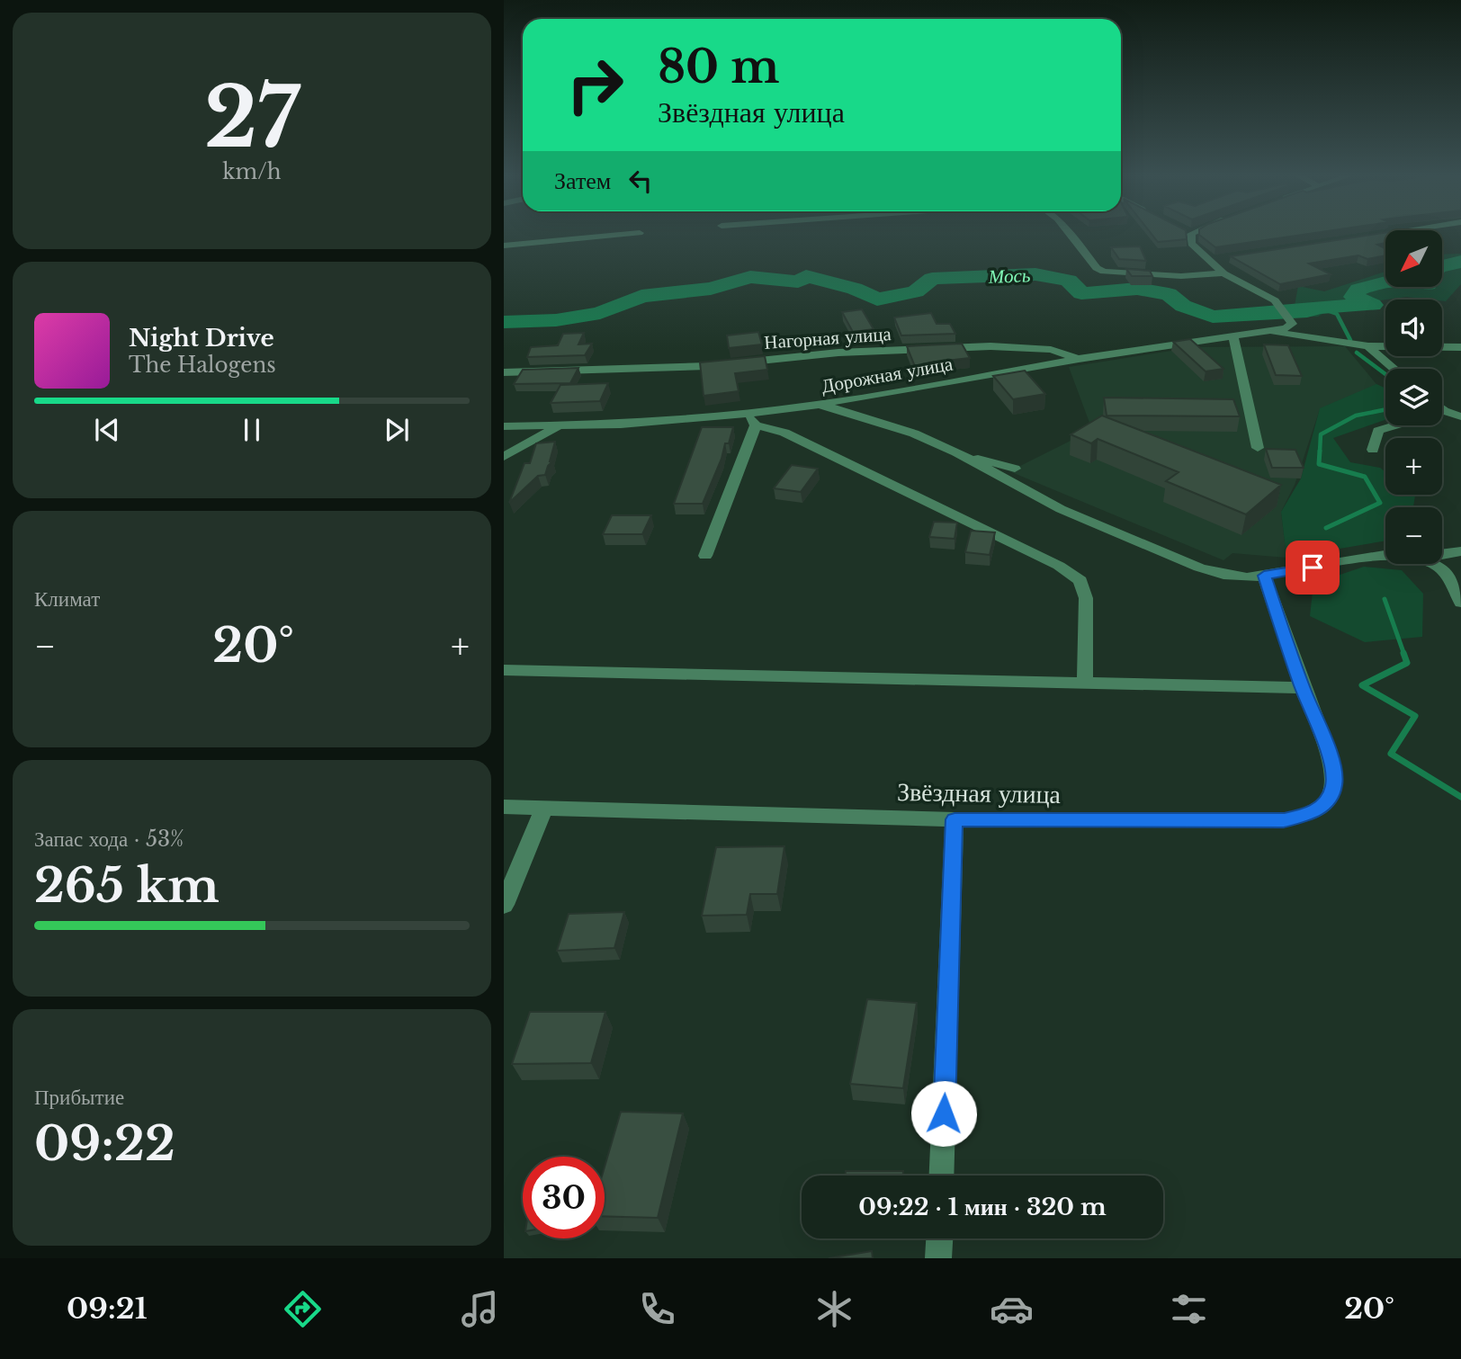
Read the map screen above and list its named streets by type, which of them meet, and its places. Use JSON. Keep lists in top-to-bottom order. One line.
{"streets":{"street":["Нагорная улица","Дорожная улица","Звёздная улица"]},"crossings":[["Нагорная улица","Дорожная улица"]],"water":["Мось"],"north":"bottom left","page":{"tile":[["27","km/h"],"Климат",["Запас хода · 53%","265 km"],["Прибытие","09:22"]],"turn":["80 m","Звёздная улица"],"then":"Затем","map_buttons":["+","−"],"song":["Night Drive","The Halogens"],"heat":["−","20°","+"],"limit":"30","trip":"09:22 · 1 мин · 320 m","tabs":["09:21","20°"]}}
